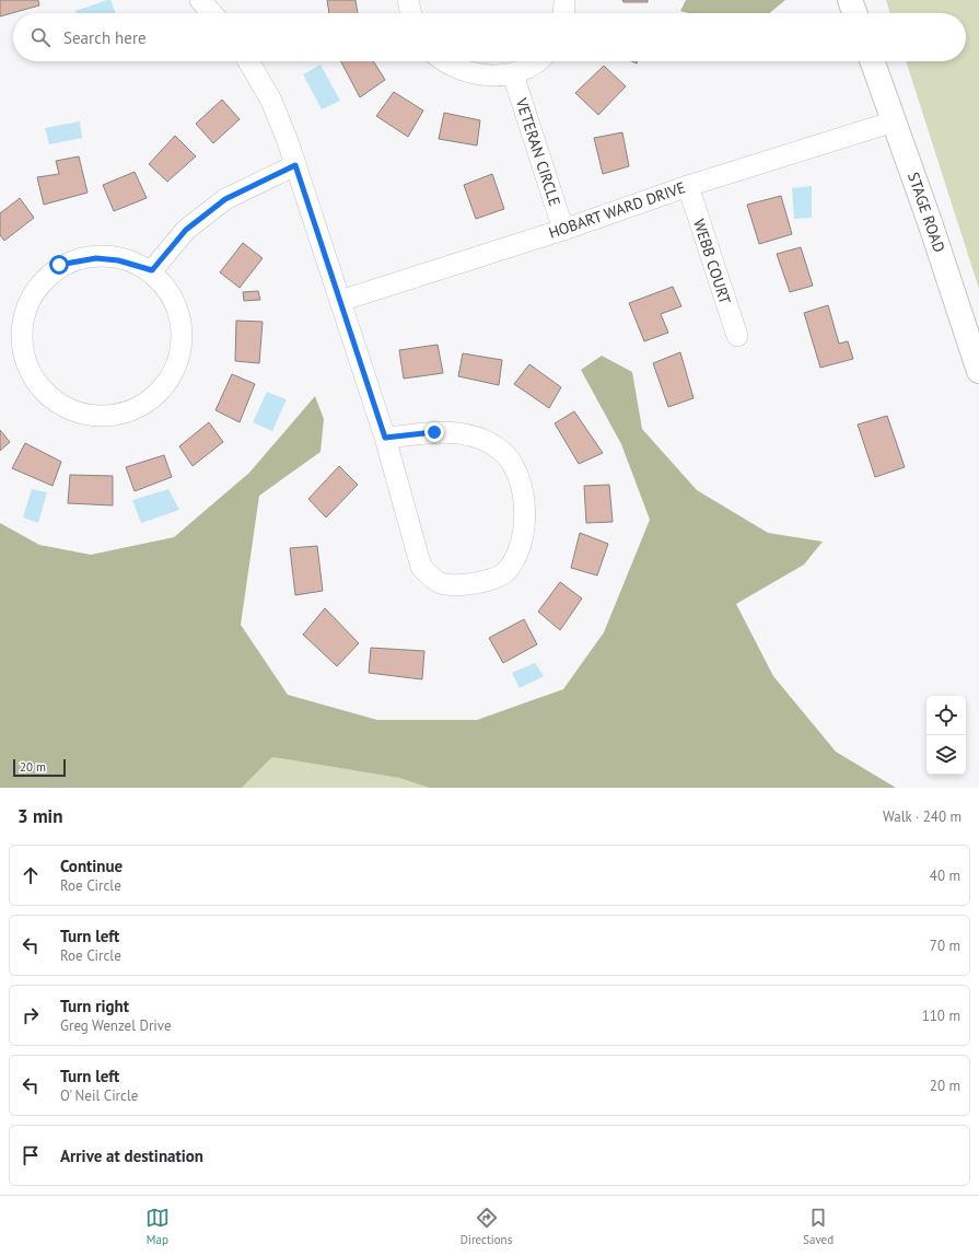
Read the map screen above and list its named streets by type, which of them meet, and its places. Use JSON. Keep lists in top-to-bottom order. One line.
{"streets":{"street":["VETERAN CIRCLE","HOBART WARD DRIVE","STAGE ROAD","WEBB COURT"]},"crossings":[["VETERAN CIRCLE","HOBART WARD DRIVE"],["HOBART WARD DRIVE","STAGE ROAD"],["HOBART WARD DRIVE","WEBB COURT"]],"scale_bar":"20 m","page":{"search":"Search here","scale":"20 m","heading":["3 min","Walk · 240 m"],"list":[["Continue","Roe Circle","40 m"],["Turn left","Roe Circle","70 m"],["Turn right","Greg Wenzel Drive","110 m"],["Turn left","O' Neil Circle","20 m"],"Arrive at destination"],"nav":["Map","Directions","Saved"]}}
